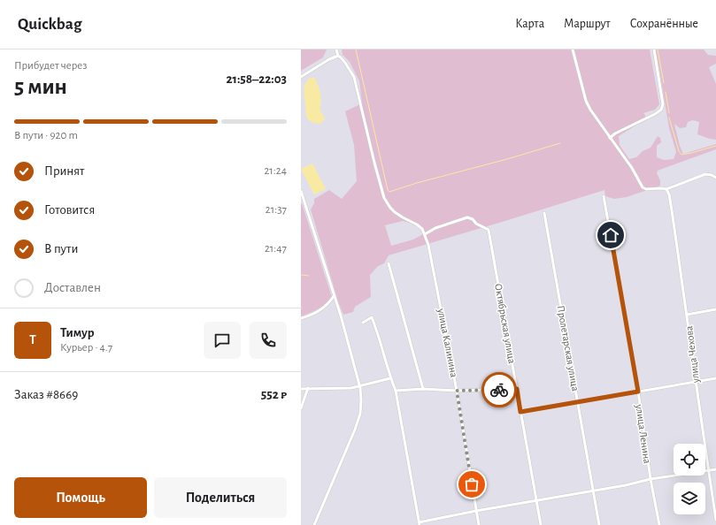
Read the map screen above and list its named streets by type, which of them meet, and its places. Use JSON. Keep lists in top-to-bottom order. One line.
{"streets":{"street":["Октябрьская улица","улица Калинина","Пролетарская улица","улица Чехова","улица Ленина"]},"crossings":[["Октябрьская улица","улица Калинина"]],"page":{"header":"Quickbag","nav":["Карта","Маршрут","Сохранённые"],"heading":["5 мин","Прибудет через","21:58–22:03"],"panel":["Тимур","Курьер · 4.7","Заказ #8669","552 ₽"],"bar":"В пути · 920 m","list":[["Принят","21:24"],["Готовится","21:37"],["В пути","21:47"],"Доставлен"],"round":"Т","buttons":["Помощь","Поделиться"]}}
